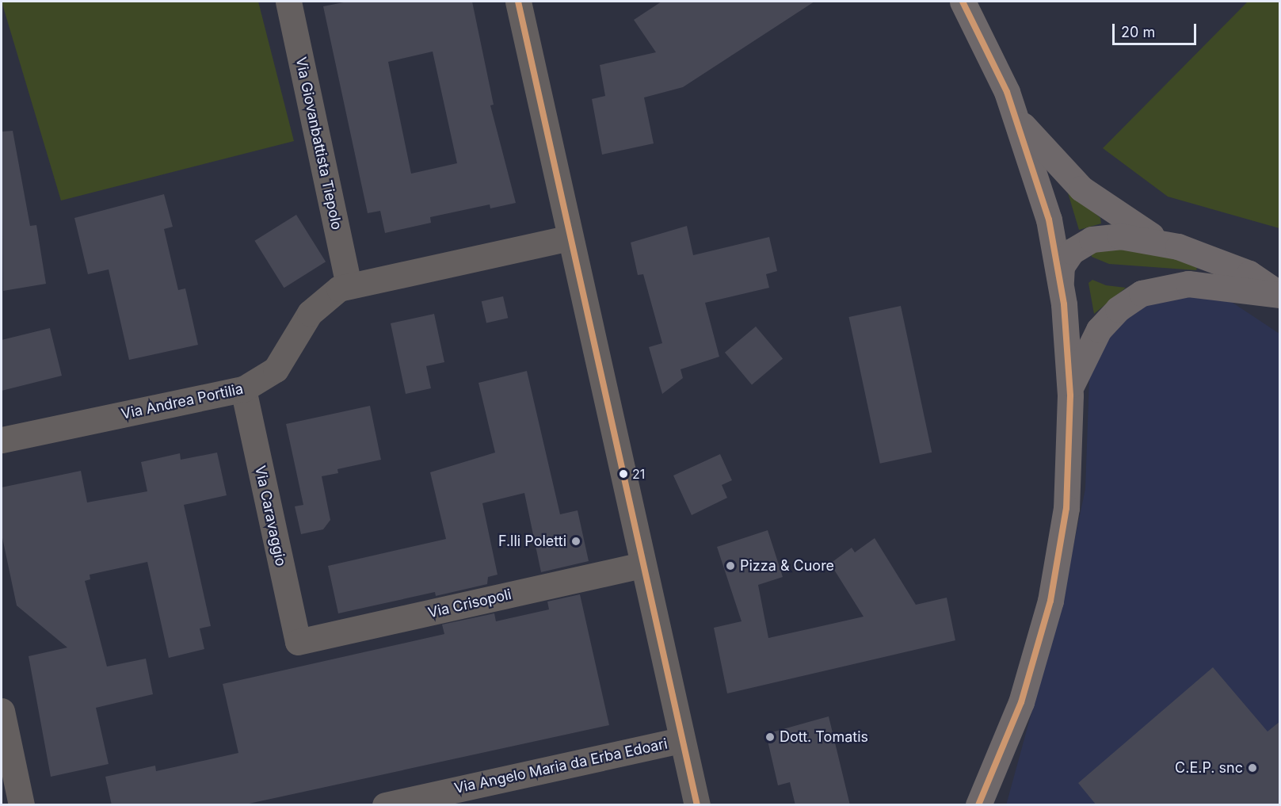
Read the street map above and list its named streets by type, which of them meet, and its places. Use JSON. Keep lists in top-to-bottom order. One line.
{"streets":{"street":["Via Giovanbattista Tiepolo","Via Andrea Portilia","Via Caravaggio","Via Crisopoli","Via Angelo Maria da Erba Edoari"]},"crossings":[["Via Giovanbattista Tiepolo","Via Andrea Portilia"],["Via Andrea Portilia","Via Caravaggio"],["Via Caravaggio","Via Crisopoli"]],"places":["21","F.lli Poletti","Pizza & Cuore","Dott. Tomatis","C.E.P. snc"],"lines":["transit line 21"],"scale_bar":"20 m"}
